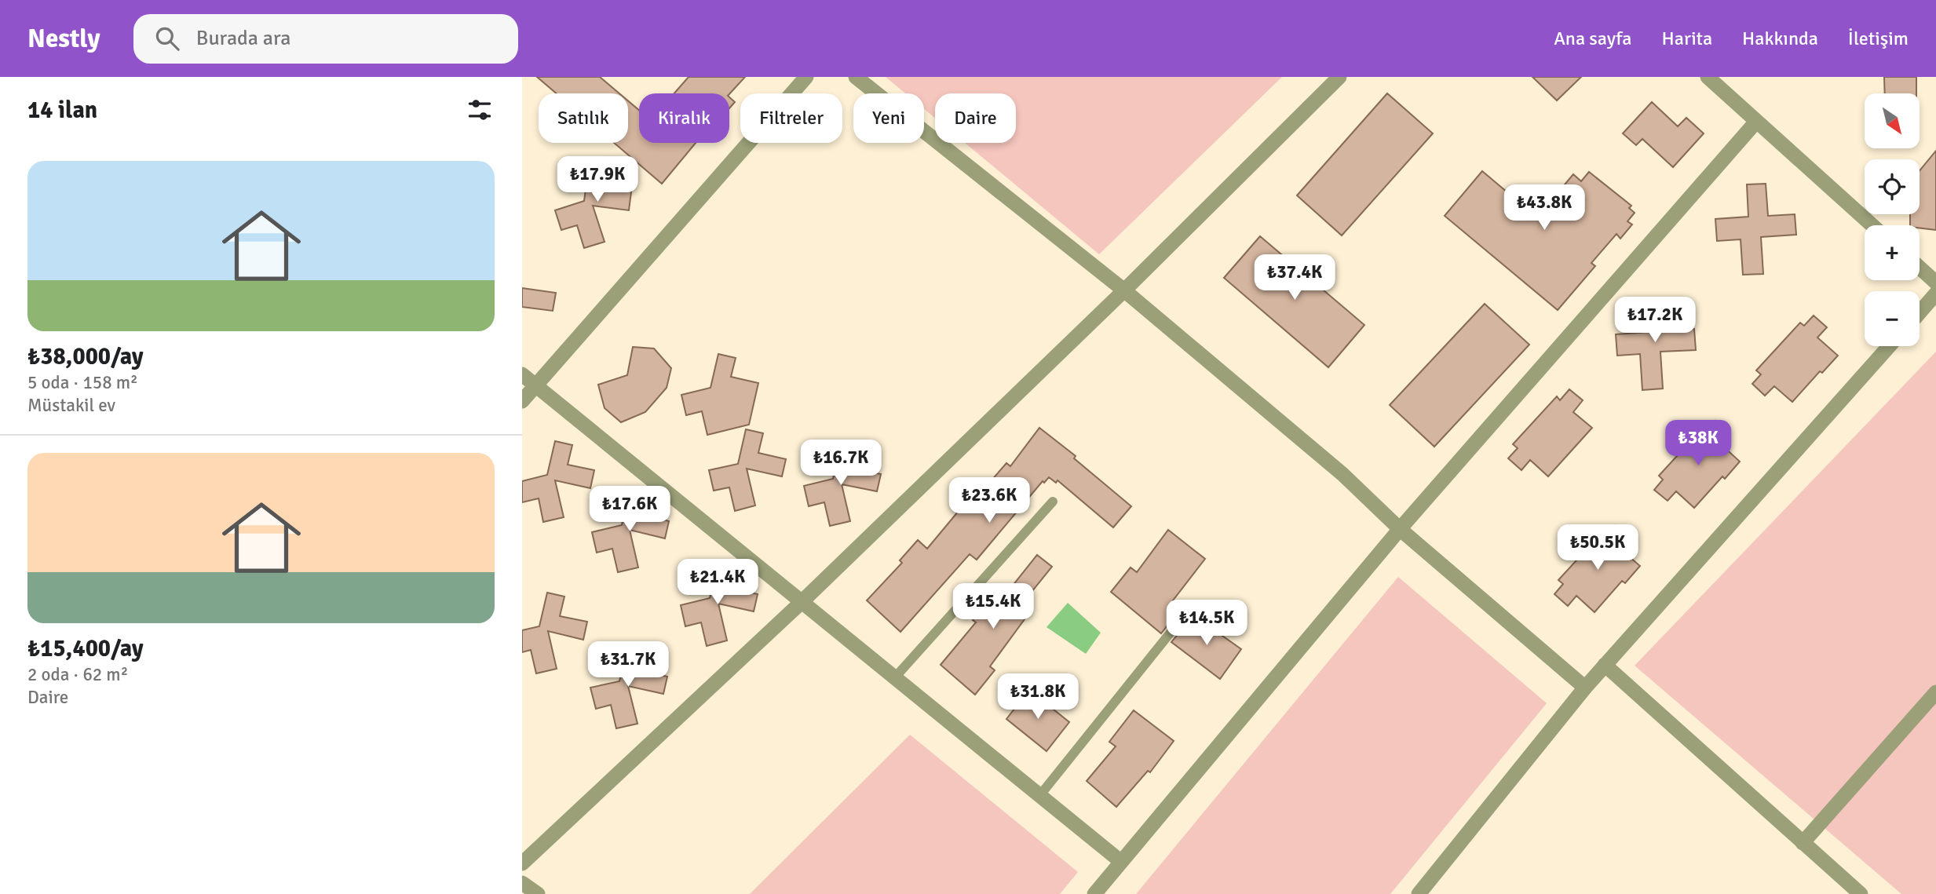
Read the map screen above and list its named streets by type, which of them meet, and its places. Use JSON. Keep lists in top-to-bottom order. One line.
{"north":"bottom right","page":{"header":"Nestly","search":"Burada ara","nav":["Ana sayfa","Harita","Hakkında","İletişim"],"heading":"14 ilan","map_buttons":["+","−"],"chip":["Satılık","Kiralık","Filtreler","Yeni","Daire"],"list":[{"name":"₺38,000/ay","note":"5 oda · 158 m² · Müstakil ev"},{"name":"₺15,400/ay","note":"2 oda · 62 m² · Daire"}],"price":["₺17.9K","₺43.8K","₺37.4K","₺17.2K","₺38K","₺16.7K","₺23.6K","₺17.6K","₺50.5K","₺21.4K","₺15.4K","₺14.5K","₺31.7K","₺31.8K"]}}
